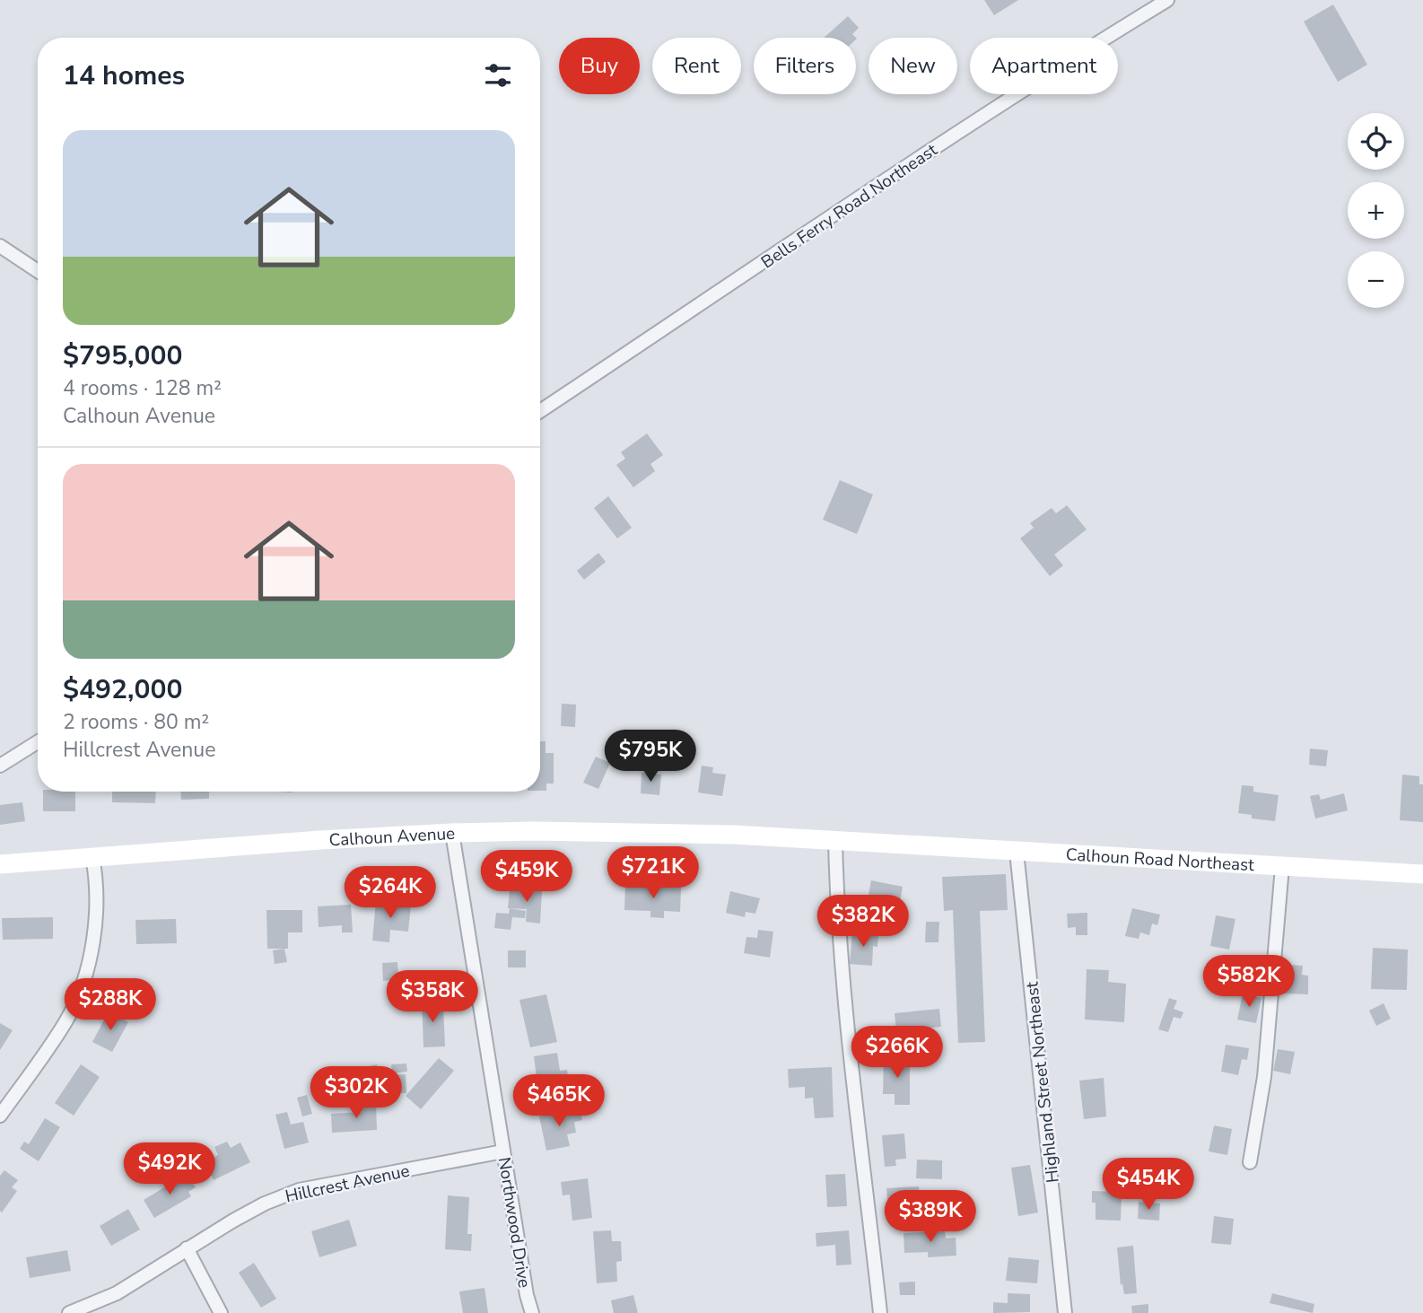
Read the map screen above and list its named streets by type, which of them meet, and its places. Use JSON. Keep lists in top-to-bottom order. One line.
{"streets":{"street":["Bells Ferry Road Northeast","Calhoun Avenue","Calhoun Road Northeast","Highland Street Northeast","Hillcrest Avenue","Northwood Drive"]},"crossings":[["Calhoun Avenue","Calhoun Road Northeast"],["Calhoun Avenue","Northwood Drive"],["Calhoun Road Northeast","Highland Street Northeast"],["Hillcrest Avenue","Northwood Drive"]],"page":{"chip":["Buy","Rent","Filters","New","Apartment"],"heading":"14 homes","map_buttons":["+","−"],"list":[{"name":"$795,000","note":"4 rooms · 128 m² · Calhoun Avenue"},{"name":"$492,000","note":"2 rooms · 80 m² · Hillcrest Avenue"}],"price":["$795K","$721K","$459K","$264K","$382K","$582K","$358K","$288K","$266K","$302K","$465K","$492K","$454K","$389K"]}}
